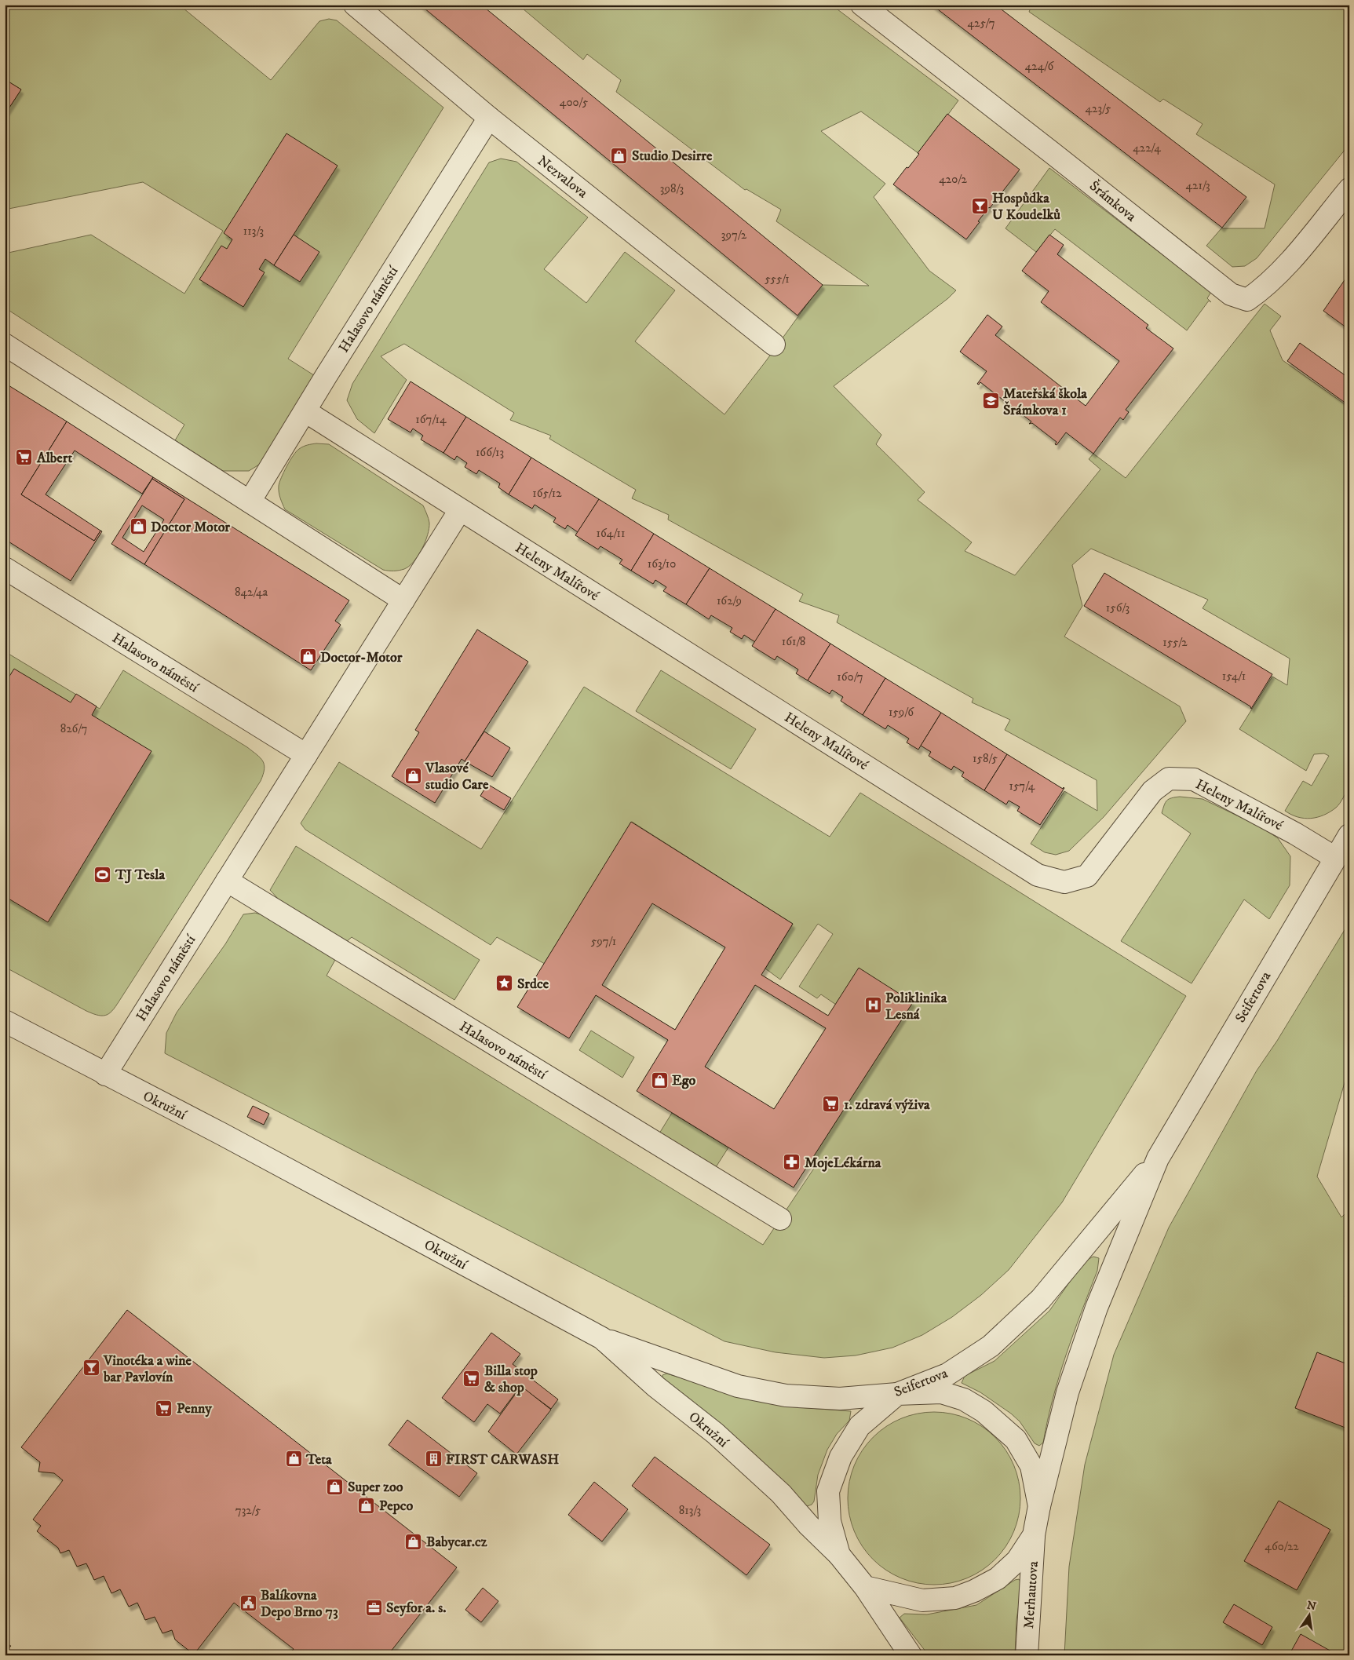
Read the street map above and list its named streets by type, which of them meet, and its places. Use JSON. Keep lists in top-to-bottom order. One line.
{"streets":{"street":["Nezvalova","Šrámkova","Halasovo náměstí","Heleny Malířové","Seifertova","Okružní","Merhautova"]},"crossings":[["Nezvalova","Halasovo náměstí"],["Halasovo náměstí","Heleny Malířové"],["Halasovo náměstí","Okružní"],["Heleny Malířové","Seifertova"],["Seifertova","Okružní"],["Seifertova","Merhautova"]],"places":{"shop":["Studio Desirre","Doctor Motor","Doctor-Motor","Vlasové studio Care","Ego","Teta","Super zoo","Pepco","Babycar.cz"],"bar":["Hospůdka U Koudelků","Vinotéka a wine bar Pavlovín"],"school or university":["Mateřská škola Šrámkova 1"],"supermarket":["Albert","1. zdravá výživa","Billa stop & shop","Penny"],"sports":["TJ Tesla"],"place":["Srdce"],"hospital":["Poliklinika Lesná"],"pharmacy":["MojeLékárna"],"building":["FIRST CARWASH"],"public building":["Balíkovna Depo Brno 73"],"office":["Seyfor a. s."]},"house_numbers":["425/7","424/6","400/5","423/5","422/4","420/2","421/3","398/3","113/3","397/2","555/1","167/14","166/13","165/12","164/11","163/10","842/4a","162/9","156/3","161/8","155/2","154/1","160/7","159/6","826/7","158/5","157/4","597/1","732/5","813/3","460/22"],"north":"top"}
